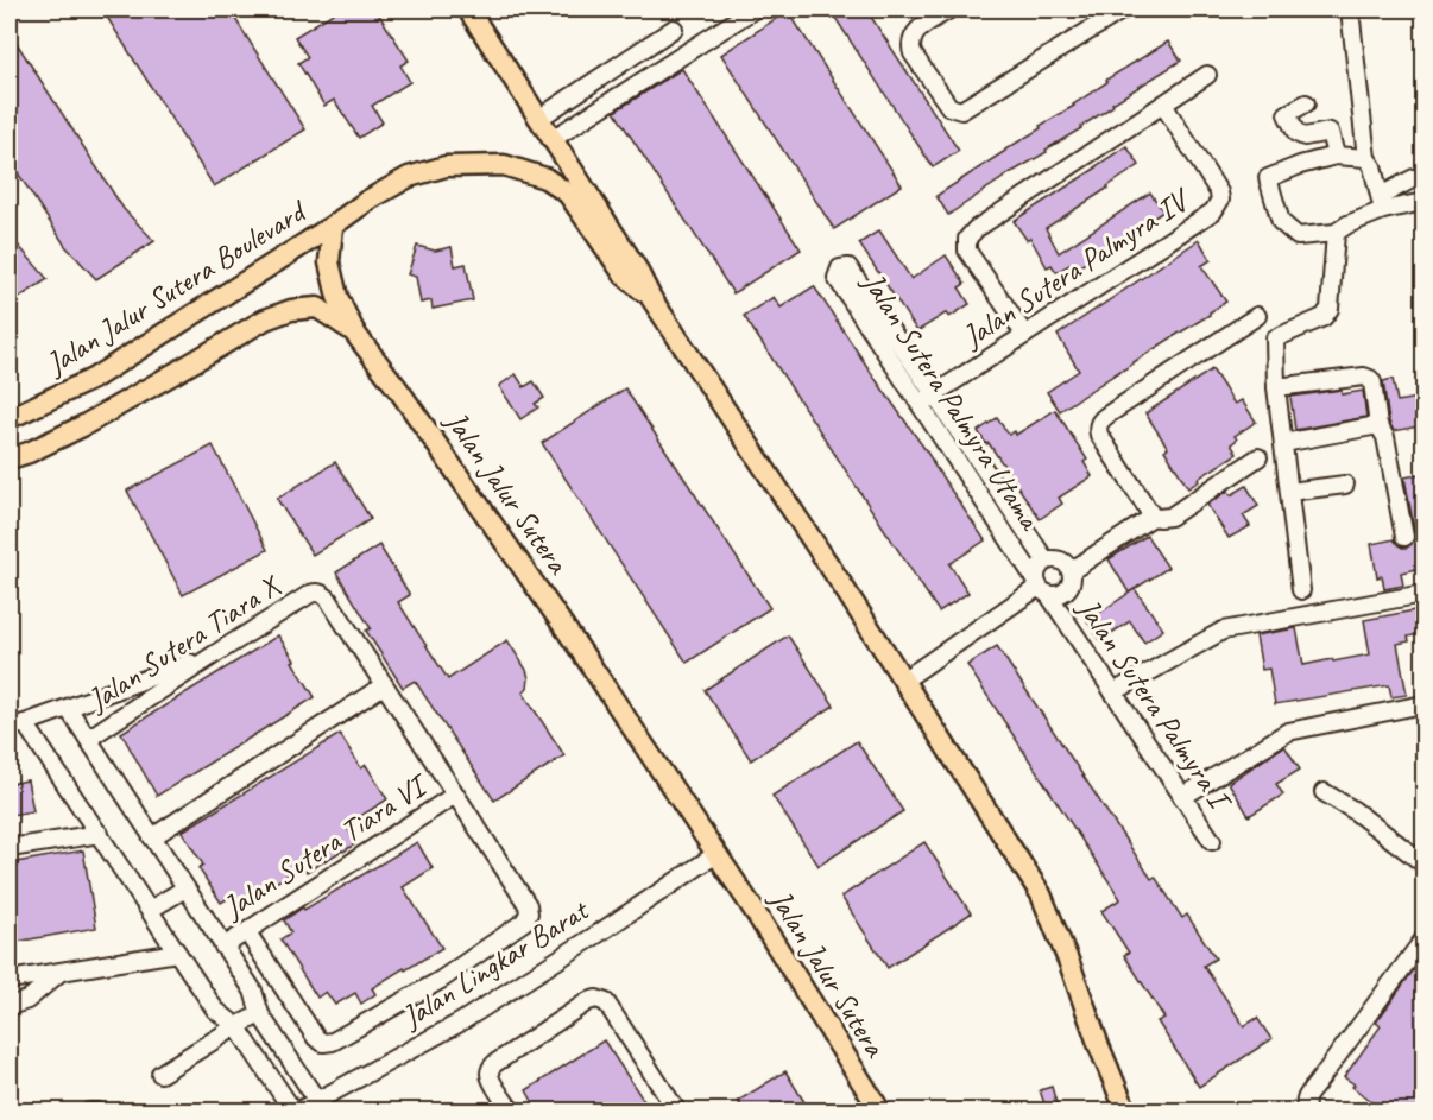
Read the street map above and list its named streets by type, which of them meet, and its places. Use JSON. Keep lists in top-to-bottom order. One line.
{"streets":{"main road":["Jalan Jalur Sutera Boulevard","Jalan Jalur Sutera"],"street":["Jalan Sutera Palmyra IV","Jalan Sutera Palmyra Utama","Jalan Sutera Tiara X","Jalan Sutera Palmyra I","Jalan Sutera Tiara VI","Jalan Lingkar Barat"]},"crossings":[["Jalan Sutera Palmyra IV","Jalan Sutera Palmyra Utama"],["Jalan Jalur Sutera Boulevard","Jalan Jalur Sutera"],["Jalan Sutera Palmyra Utama","Jalan Sutera Palmyra I"],["Jalan Jalur Sutera","Jalan Lingkar Barat"]]}
